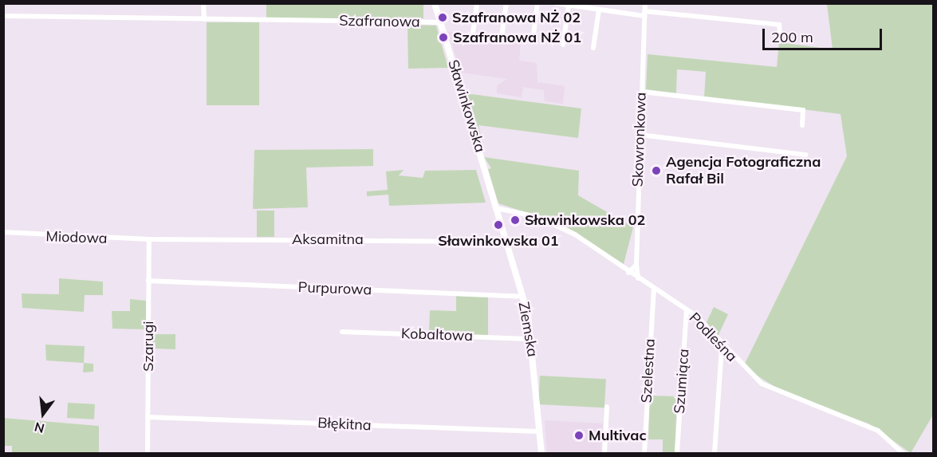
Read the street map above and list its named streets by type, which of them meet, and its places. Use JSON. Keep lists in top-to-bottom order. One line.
{"streets":{"street":["Szafranowa","Sławinkowska","Skowronkowa","Miodowa","Aksamitna","Purpurowa","Ziemska","Kobaltowa","Podleśna","Szarugi","Szelestna","Szumiąca","Błękitna"]},"crossings":[["Szafranowa","Sławinkowska"],["Sławinkowska","Ziemska"],["Sławinkowska","Podleśna"],["Skowronkowa","Podleśna"],["Miodowa","Aksamitna"],["Miodowa","Szarugi"],["Aksamitna","Ziemska"],["Aksamitna","Szarugi"],["Purpurowa","Ziemska"],["Purpurowa","Szarugi"],["Ziemska","Kobaltowa"],["Ziemska","Podleśna"],["Ziemska","Błękitna"],["Podleśna","Szelestna"],["Podleśna","Szumiąca"],["Szarugi","Błękitna"]],"places":["Szafranowa NŻ 02","Szafranowa NŻ 01","Agencja Fotograficzna Rafał Bil","Sławinkowska 02","Sławinkowska 01","Multivac"],"scale_bar":"200 m","north":"bottom"}
